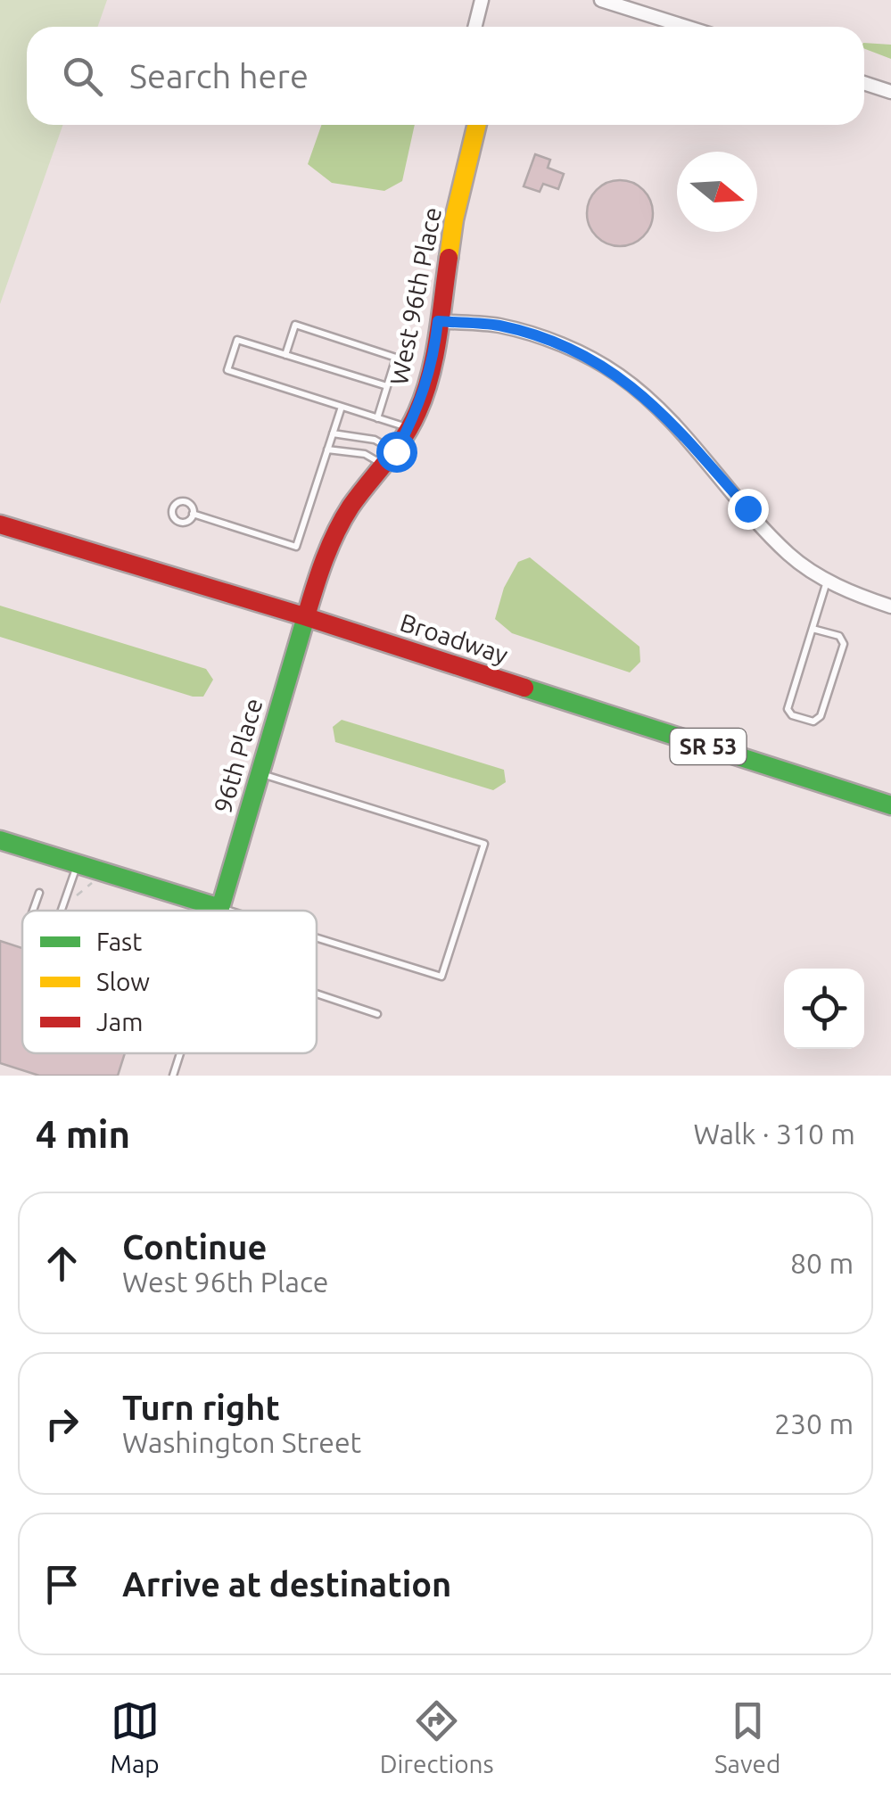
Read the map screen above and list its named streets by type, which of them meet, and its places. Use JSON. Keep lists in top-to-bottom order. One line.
{"streets":{"street":["West 96th Place","Broadway","SR 53","96th Place"]},"crossings":[["West 96th Place","Broadway"],["West 96th Place","96th Place"],["Broadway","96th Place"]],"legend":["Fast","Slow","Jam"],"north":"right","page":{"search":"Search here","heading":["4 min","Walk · 310 m"],"list":[["Continue","West 96th Place","80 m"],["Turn right","Washington Street","230 m"],"Arrive at destination"],"nav":["Map","Directions","Saved"]}}
